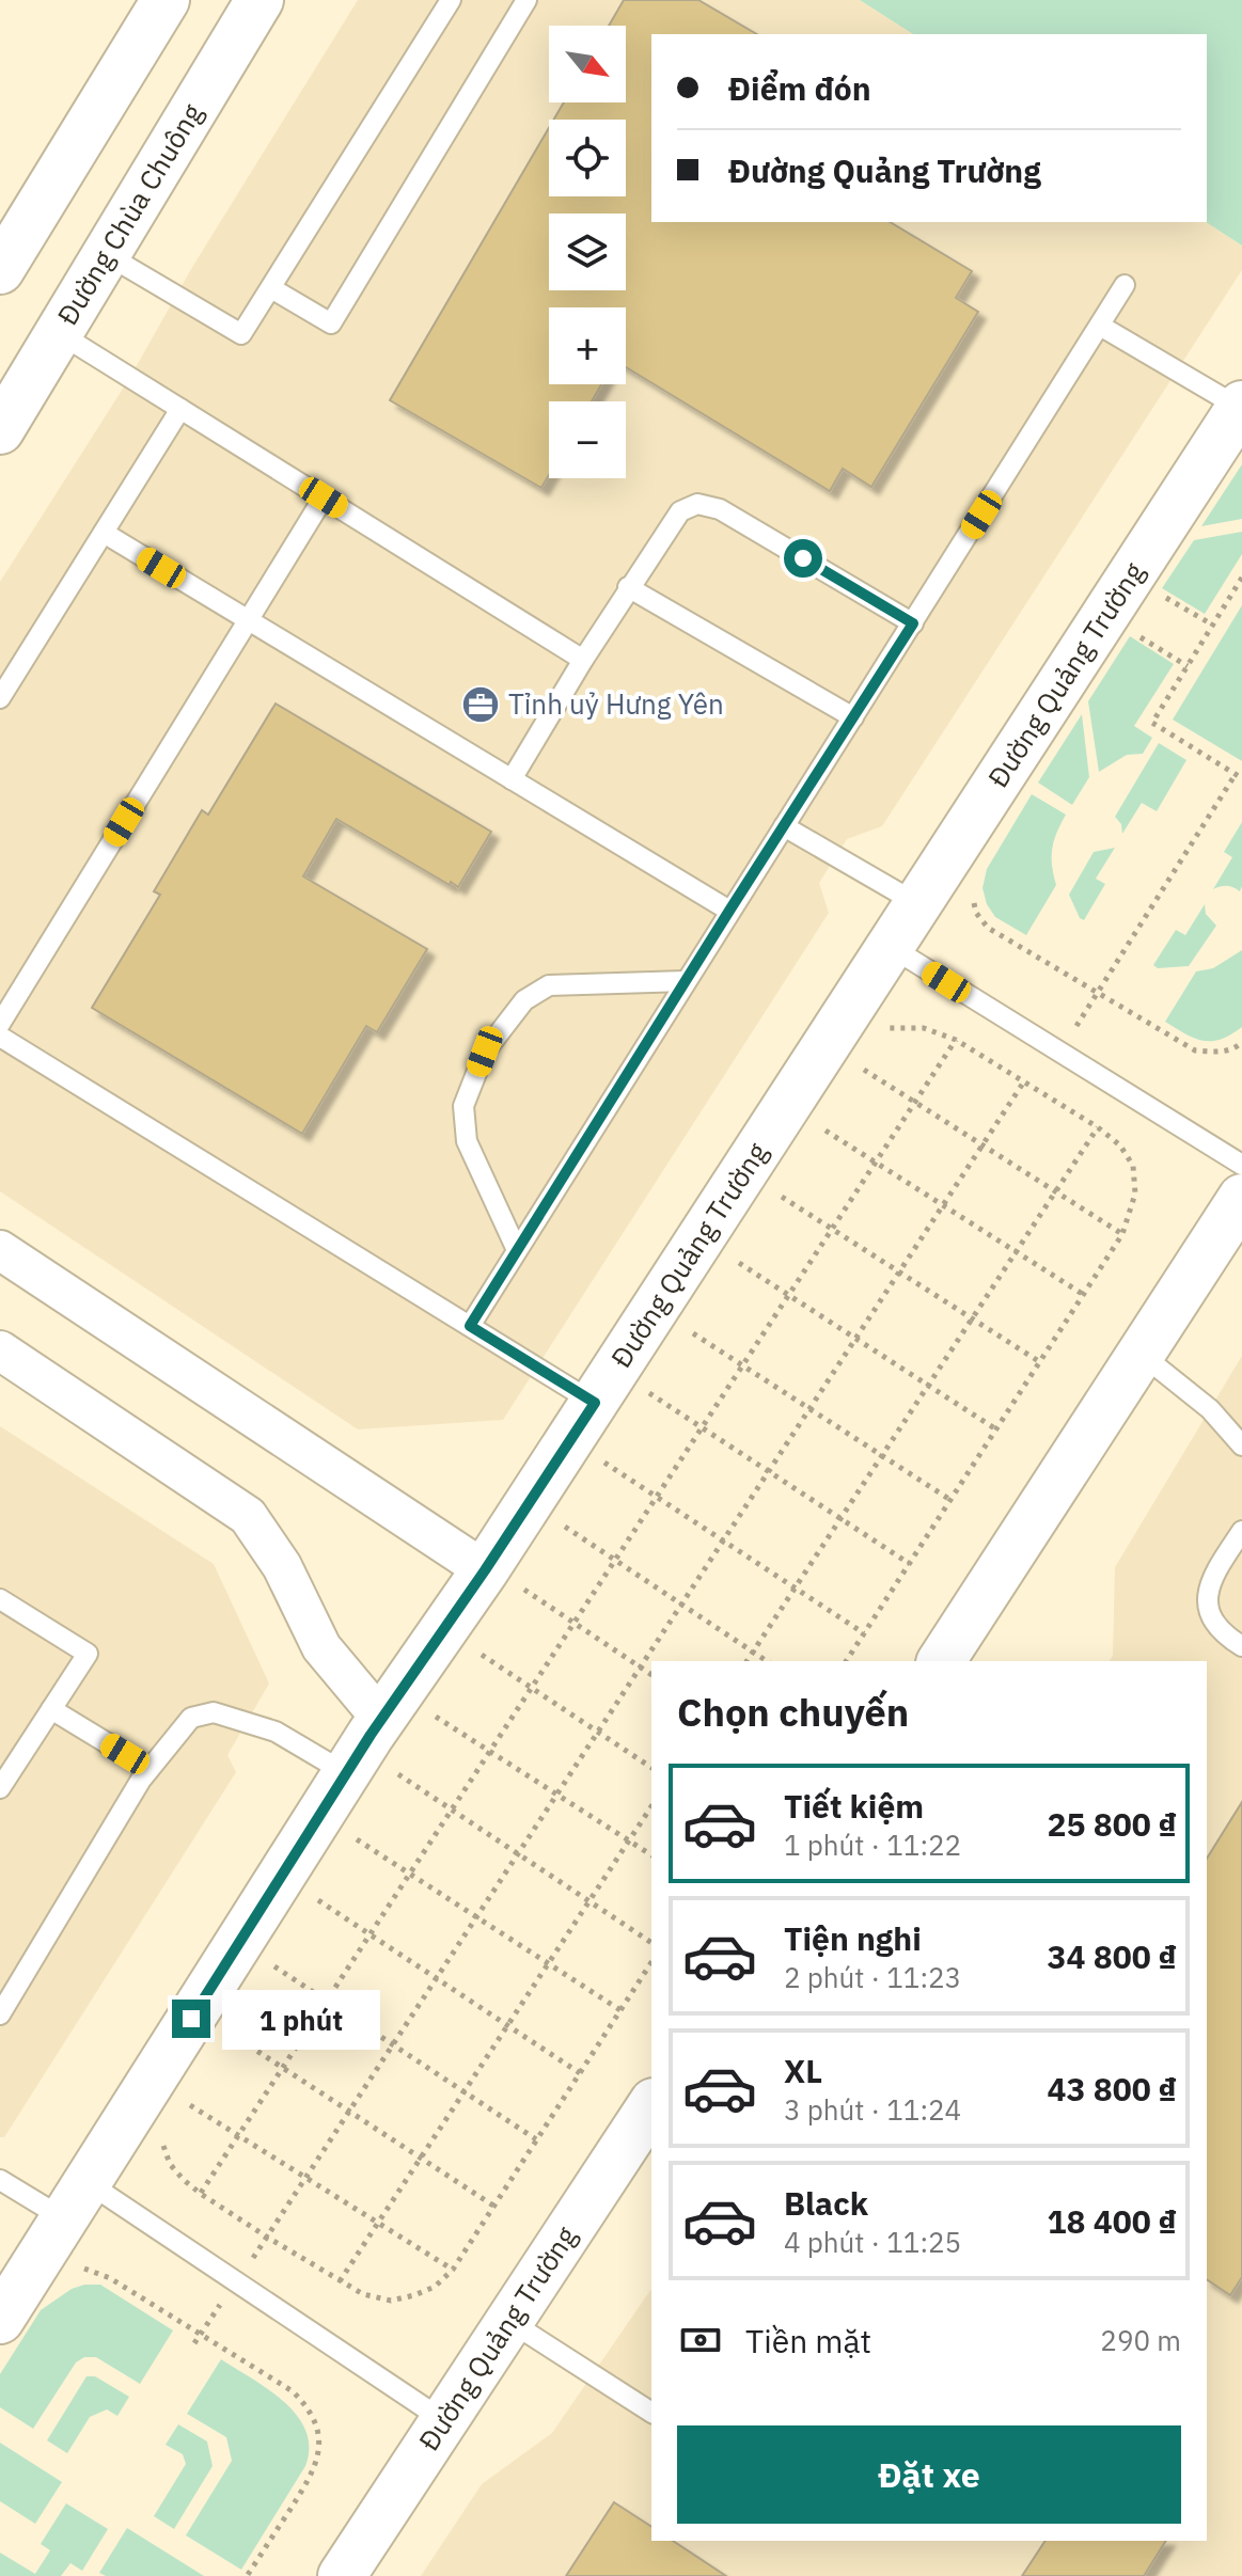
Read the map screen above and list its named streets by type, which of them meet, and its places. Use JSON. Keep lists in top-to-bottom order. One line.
{"streets":{"street":["Đường Chùa Chuông","Đường Quảng Trường"]},"places":{"office":["Tỉnh uỷ Hưng Yên"]},"north":"bottom right","page":{"map_buttons":["+","−"],"banner":["Điểm đón","Đường Quảng Trường"],"heading":"Chọn chuyến","list":[{"name":"Tiết kiệm","note":"1 phút · 11:22","value":"25 800 ₫"},{"name":"Tiện nghi","note":"2 phút · 11:23","value":"34 800 ₫"},{"name":"XL","note":"3 phút · 11:24","value":"43 800 ₫"},{"name":"Black","note":"4 phút · 11:25","value":"18 400 ₫"}],"bubble":"1 phút","pay":["Tiền mặt","290 m"],"buttons":"Đặt xe"}}
